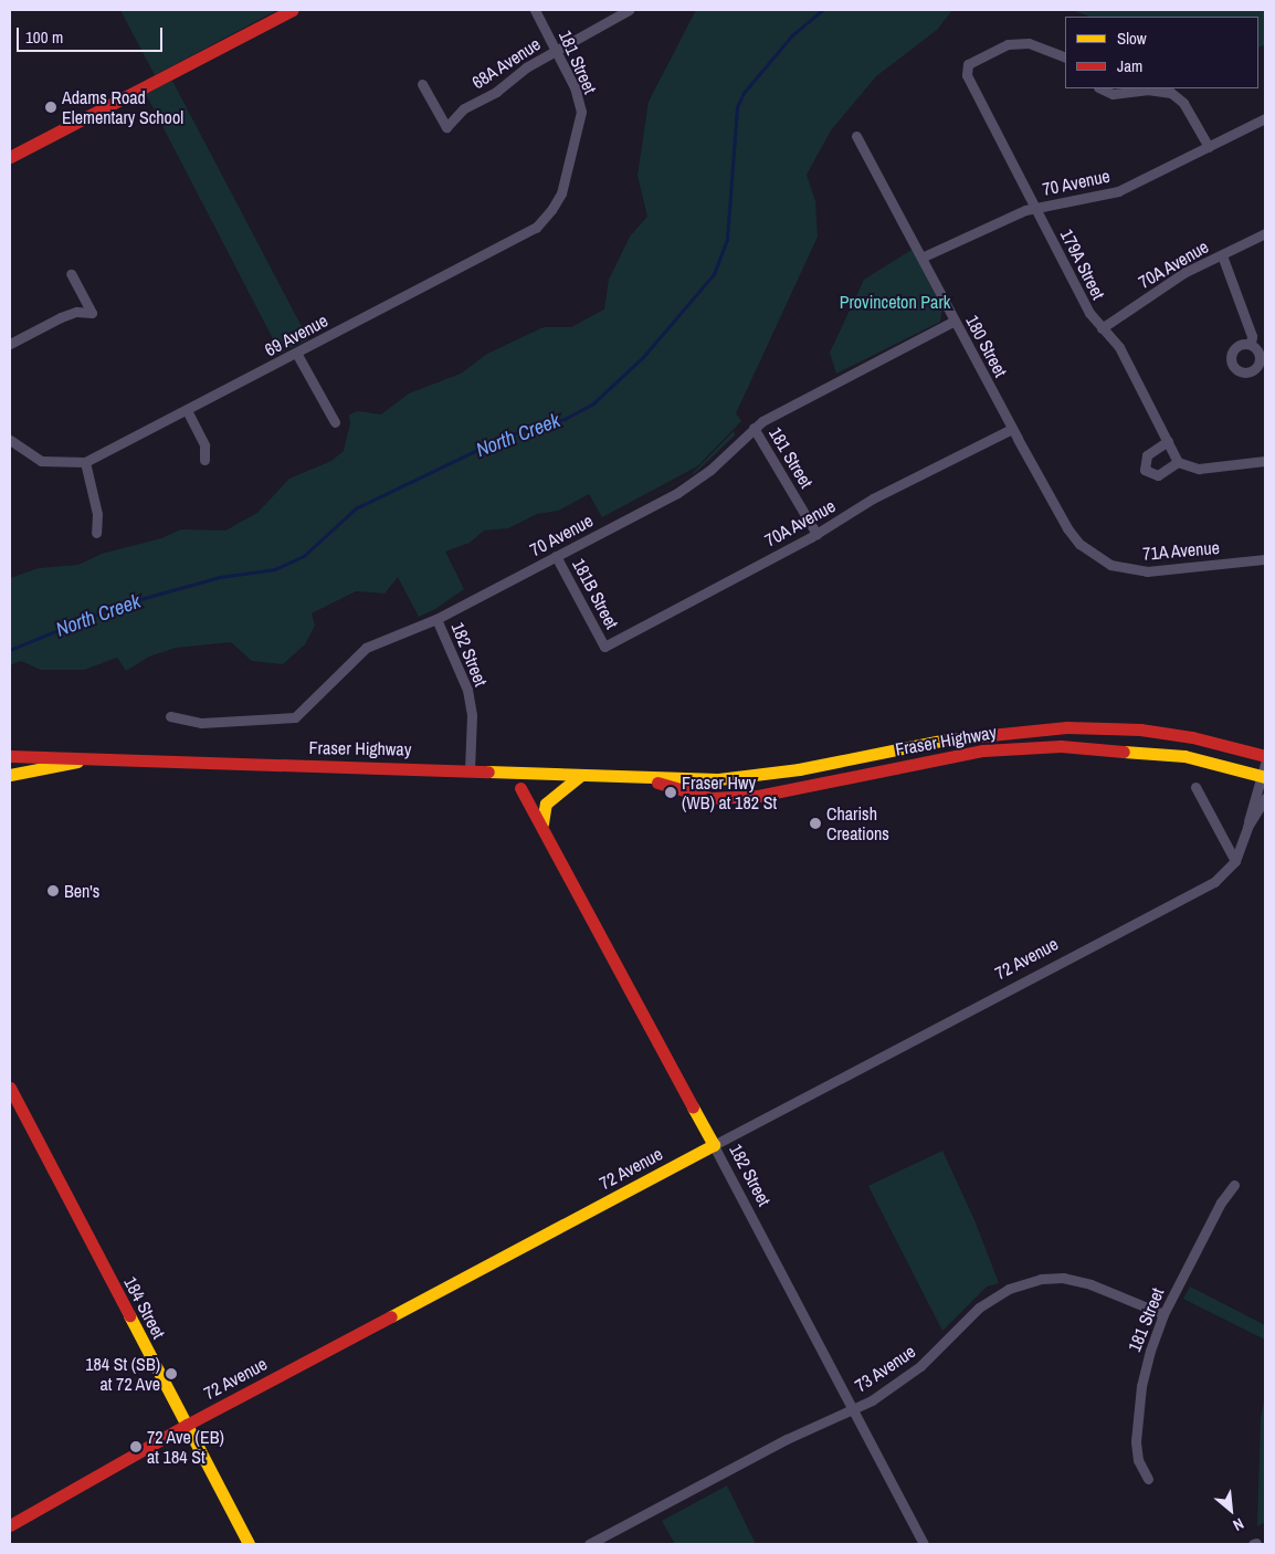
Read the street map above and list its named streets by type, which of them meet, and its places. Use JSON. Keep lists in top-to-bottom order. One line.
{"streets":{"main road":["182 Street","Fraser Highway","72 Avenue","184 Street"],"street":["181 Street","68A Avenue","70 Avenue","179A Street","70A Avenue","69 Avenue","180 Street","71A Avenue","181B Street","73 Avenue"]},"crossings":[["181 Street","68A Avenue"],["181 Street","70 Avenue"],["181 Street","70A Avenue"],["181 Street","69 Avenue"],["181 Street","73 Avenue"],["70 Avenue","179A Street"],["70 Avenue","180 Street"],["70 Avenue","181B Street"],["70 Avenue","182 Street"],["179A Street","70A Avenue"],["70A Avenue","180 Street"],["70A Avenue","181B Street"],["180 Street","71A Avenue"],["182 Street","Fraser Highway"],["182 Street","72 Avenue"],["182 Street","73 Avenue"],["Fraser Highway","72 Avenue"],["72 Avenue","184 Street"]],"water":["North Creek"],"parks":["Provinceton Park"],"places":["Adams Road Elementary School","Fraser Hwy (WB) at 182 St","Charish Creations","Ben's","184 St (SB) at 72 Ave","72 Ave (EB) at 184 St"],"legend":["Slow","Jam"],"scale_bar":"100 m","north":"bottom right"}
